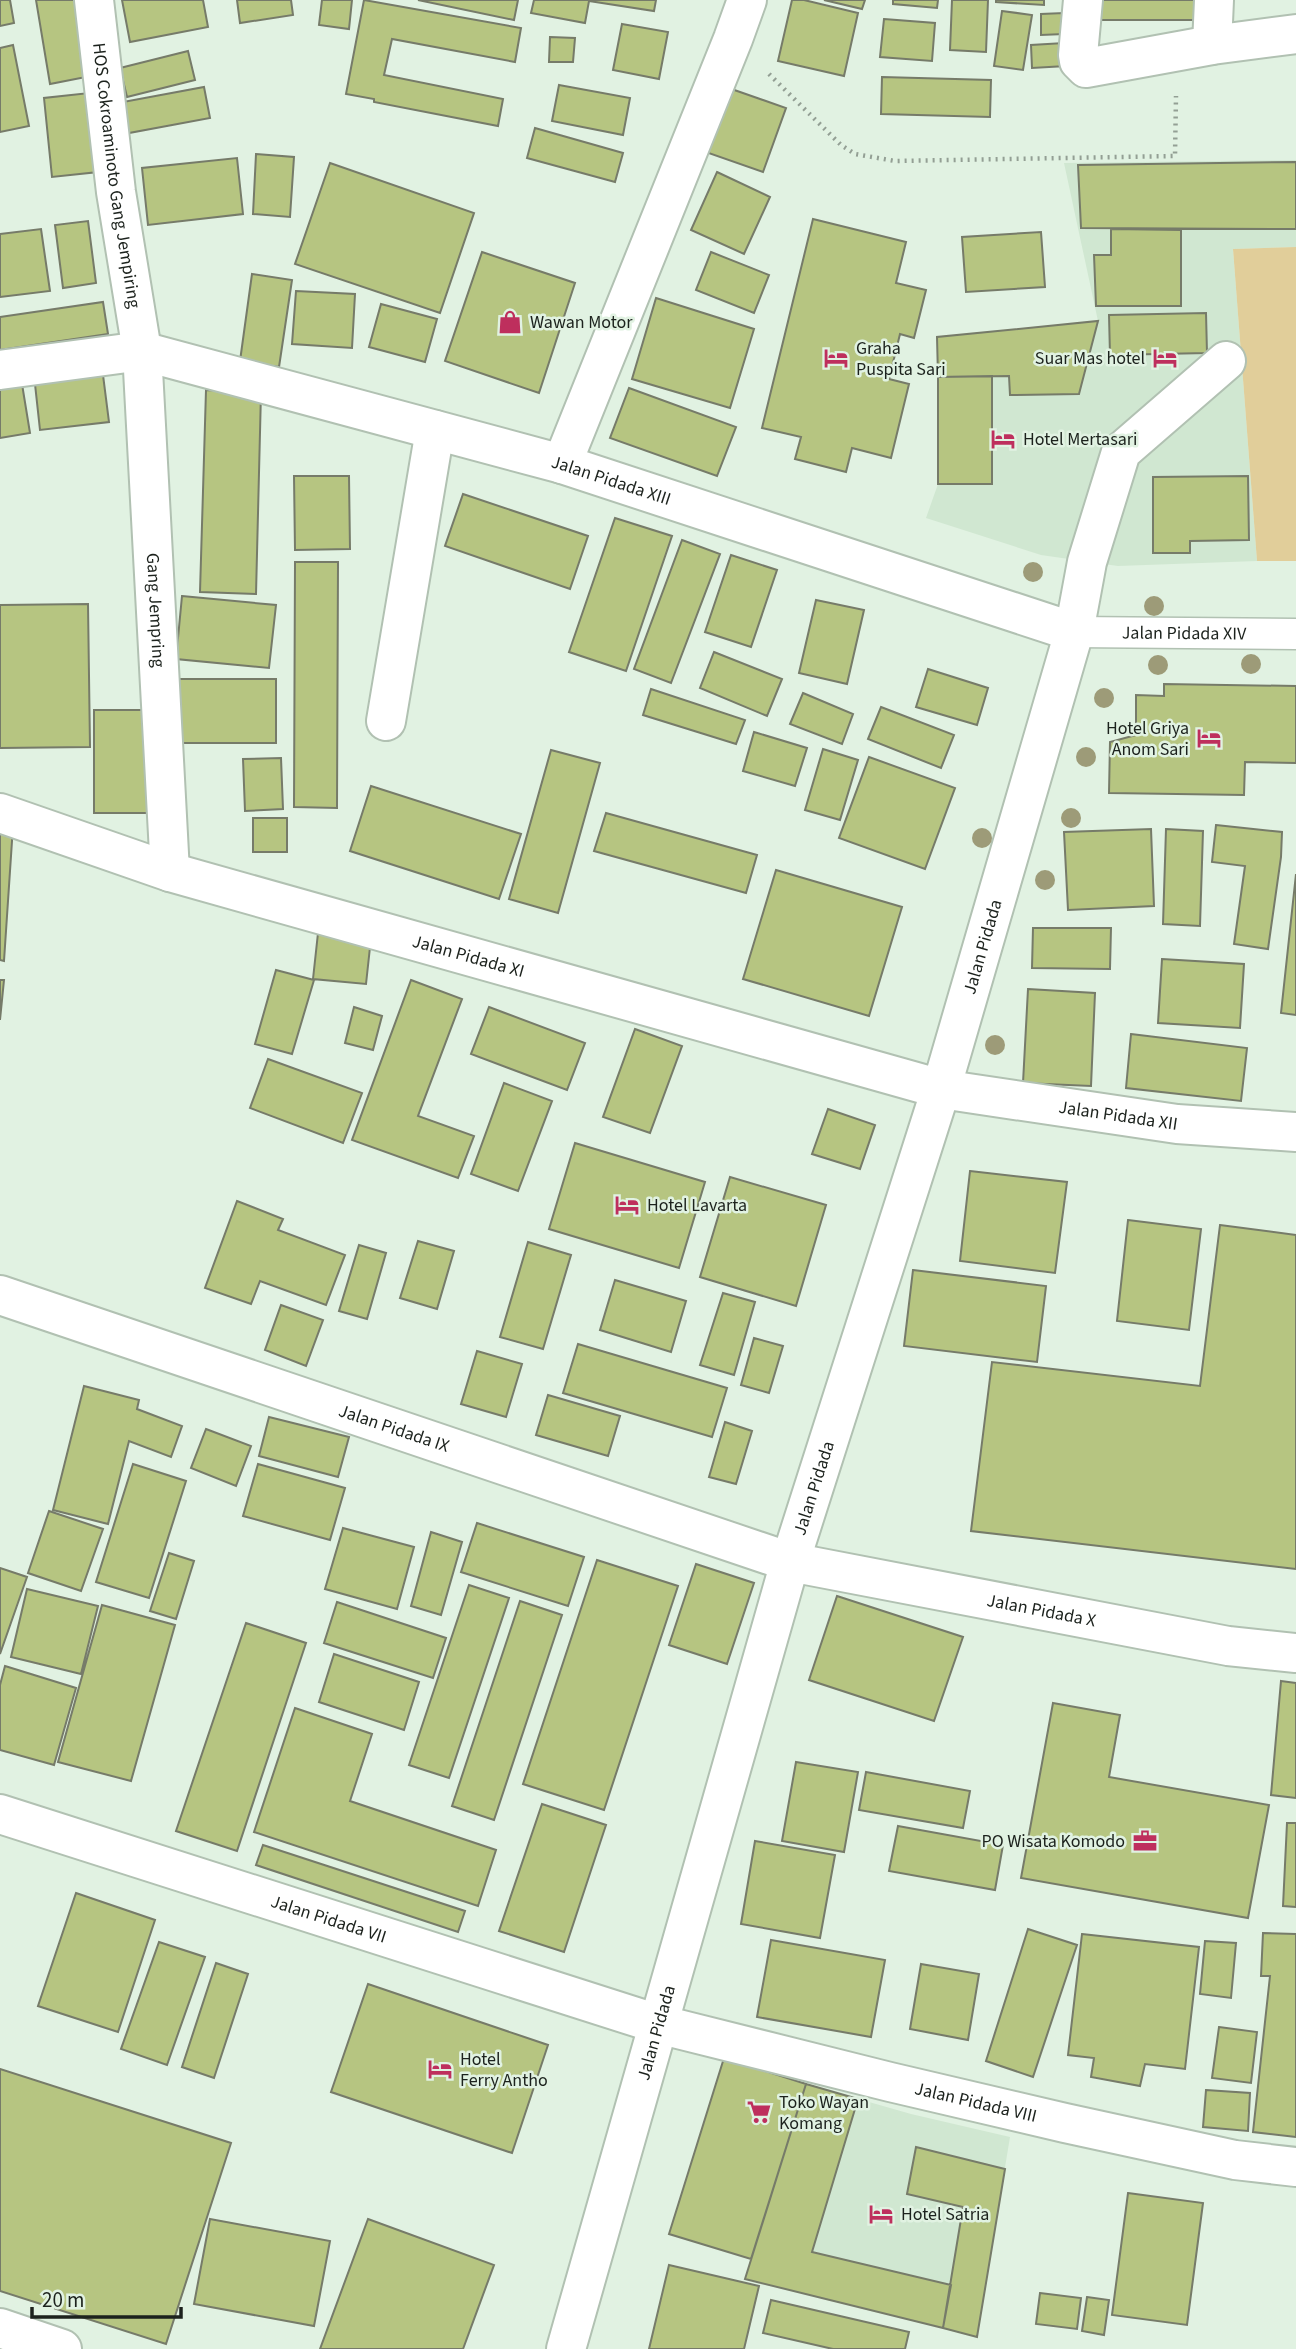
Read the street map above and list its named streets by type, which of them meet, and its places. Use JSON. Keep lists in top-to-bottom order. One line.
{"streets":{"street":["HOS Cokroaminoto Gang Jempiring","Jalan Pidada XIII","Gang Jempring","Jalan Pidada","Jalan Pidada XI","Jalan Pidada XII","Jalan Pidada IX","Jalan Pidada X","Jalan Pidada VII","Jalan Pidada VIII"],"lane":["Jalan Pidada XIV"]},"crossings":[["HOS Cokroaminoto Gang Jempiring","Jalan Pidada XIII"],["HOS Cokroaminoto Gang Jempiring","Gang Jempring"],["Jalan Pidada XIII","Gang Jempring"],["Jalan Pidada XIII","Jalan Pidada XIV"],["Jalan Pidada XIII","Jalan Pidada"],["Gang Jempring","Jalan Pidada XI"],["Jalan Pidada XIV","Jalan Pidada"],["Jalan Pidada","Jalan Pidada XI"],["Jalan Pidada","Jalan Pidada XII"],["Jalan Pidada","Jalan Pidada IX"],["Jalan Pidada","Jalan Pidada X"],["Jalan Pidada","Jalan Pidada VII"],["Jalan Pidada","Jalan Pidada VIII"],["Jalan Pidada XI","Jalan Pidada XII"],["Jalan Pidada IX","Jalan Pidada X"],["Jalan Pidada VII","Jalan Pidada VIII"]],"places":{"shop":["Wawan Motor"],"hotel":["Graha Puspita Sari","Suar Mas hotel","Hotel Mertasari","Hotel Griya Anom Sari","Hotel Lavarta","Hotel Ferry Antho","Hotel Satria"],"office":["PO Wisata Komodo"],"supermarket":["Toko Wayan Komang"]},"scale_bar":"20 m"}
